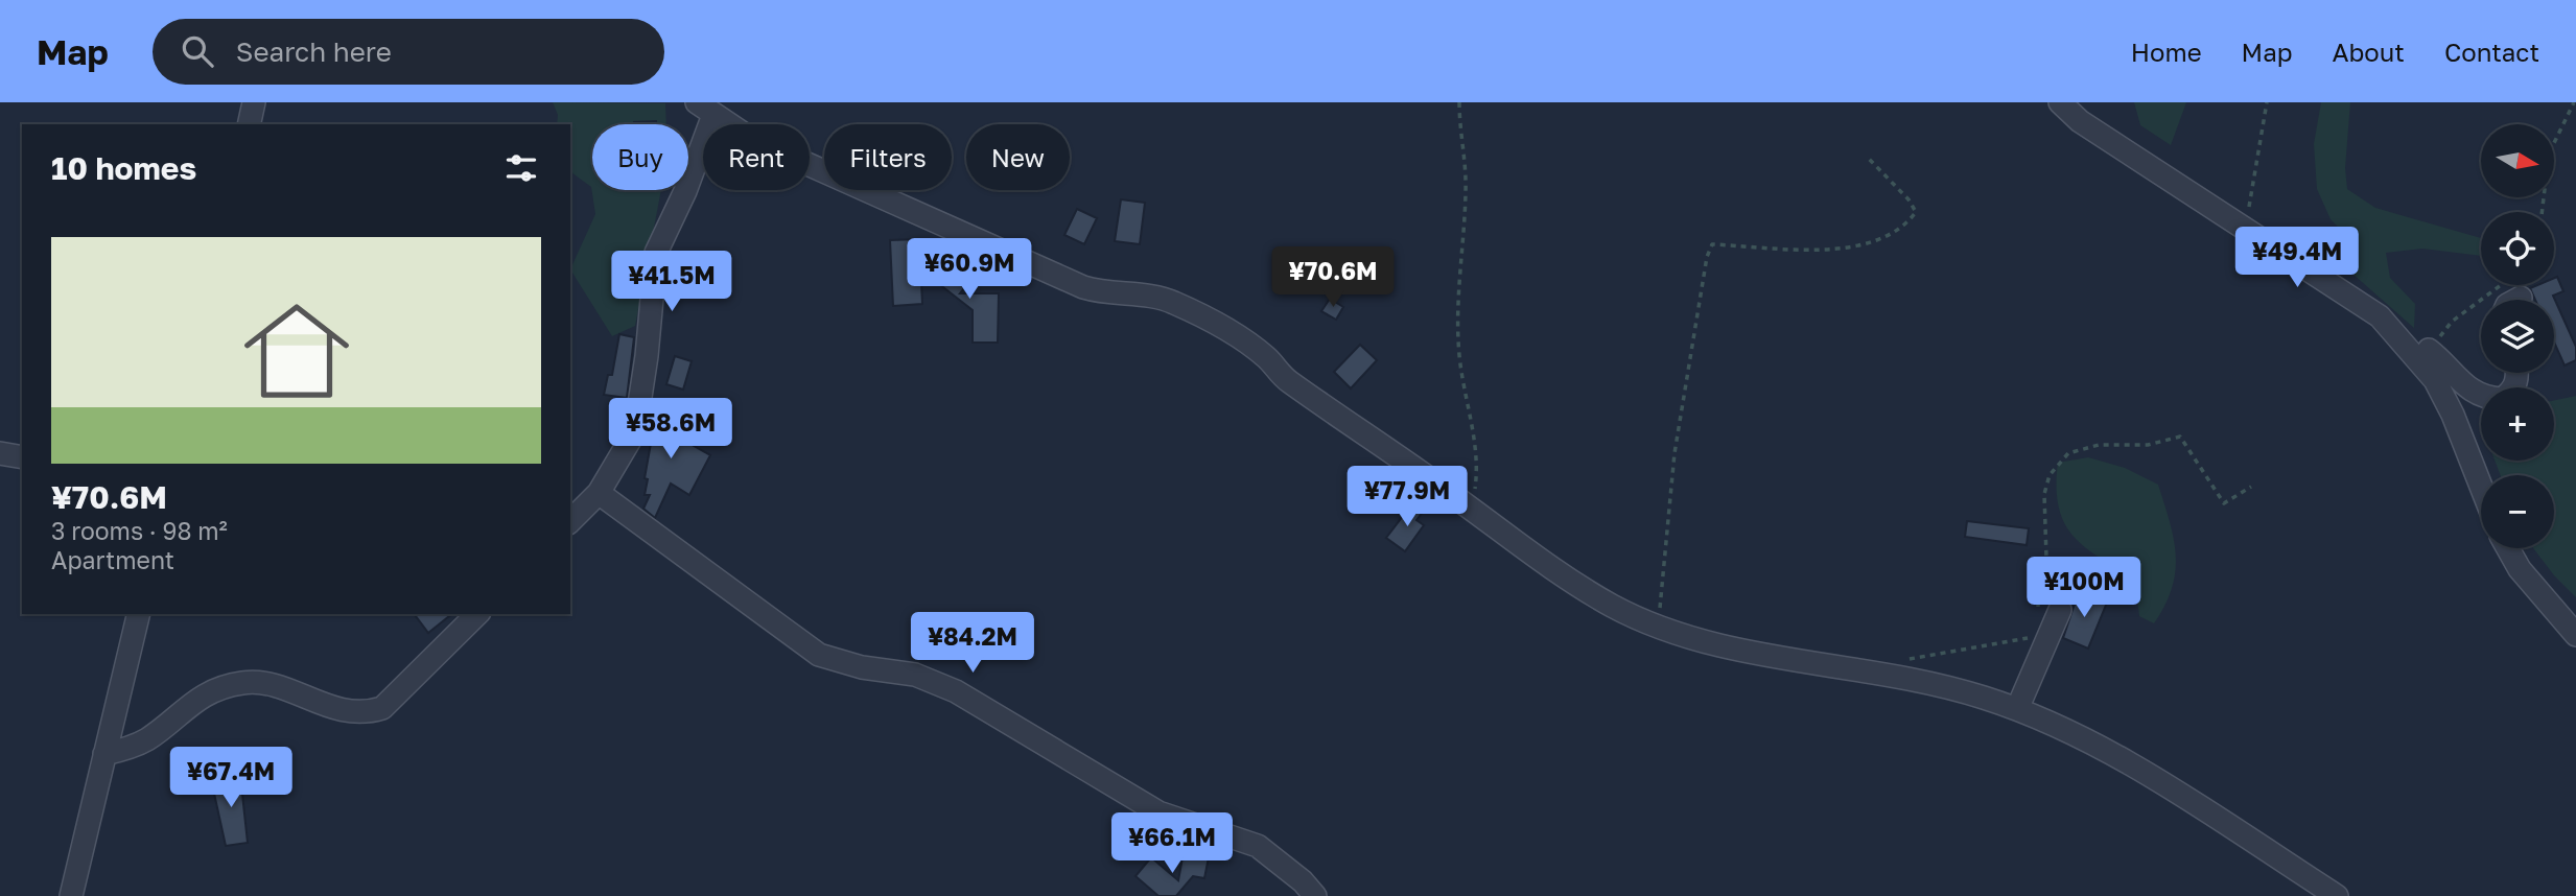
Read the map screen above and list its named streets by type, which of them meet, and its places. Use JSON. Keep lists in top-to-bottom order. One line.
{"north":"right","page":{"header":"Map","search":"Search here","nav":["Home","Map","About","Contact"],"map_buttons":["+","−"],"chip":["Buy","Rent","Filters","New"],"heading":"10 homes","list":[{"name":"¥70.6M","note":"3 rooms · 98 m² · Apartment"}],"price":["¥49.4M","¥60.9M","¥70.6M","¥41.5M","¥58.6M","¥77.9M","¥100M","¥84.2M","¥67.4M","¥66.1M"]}}
